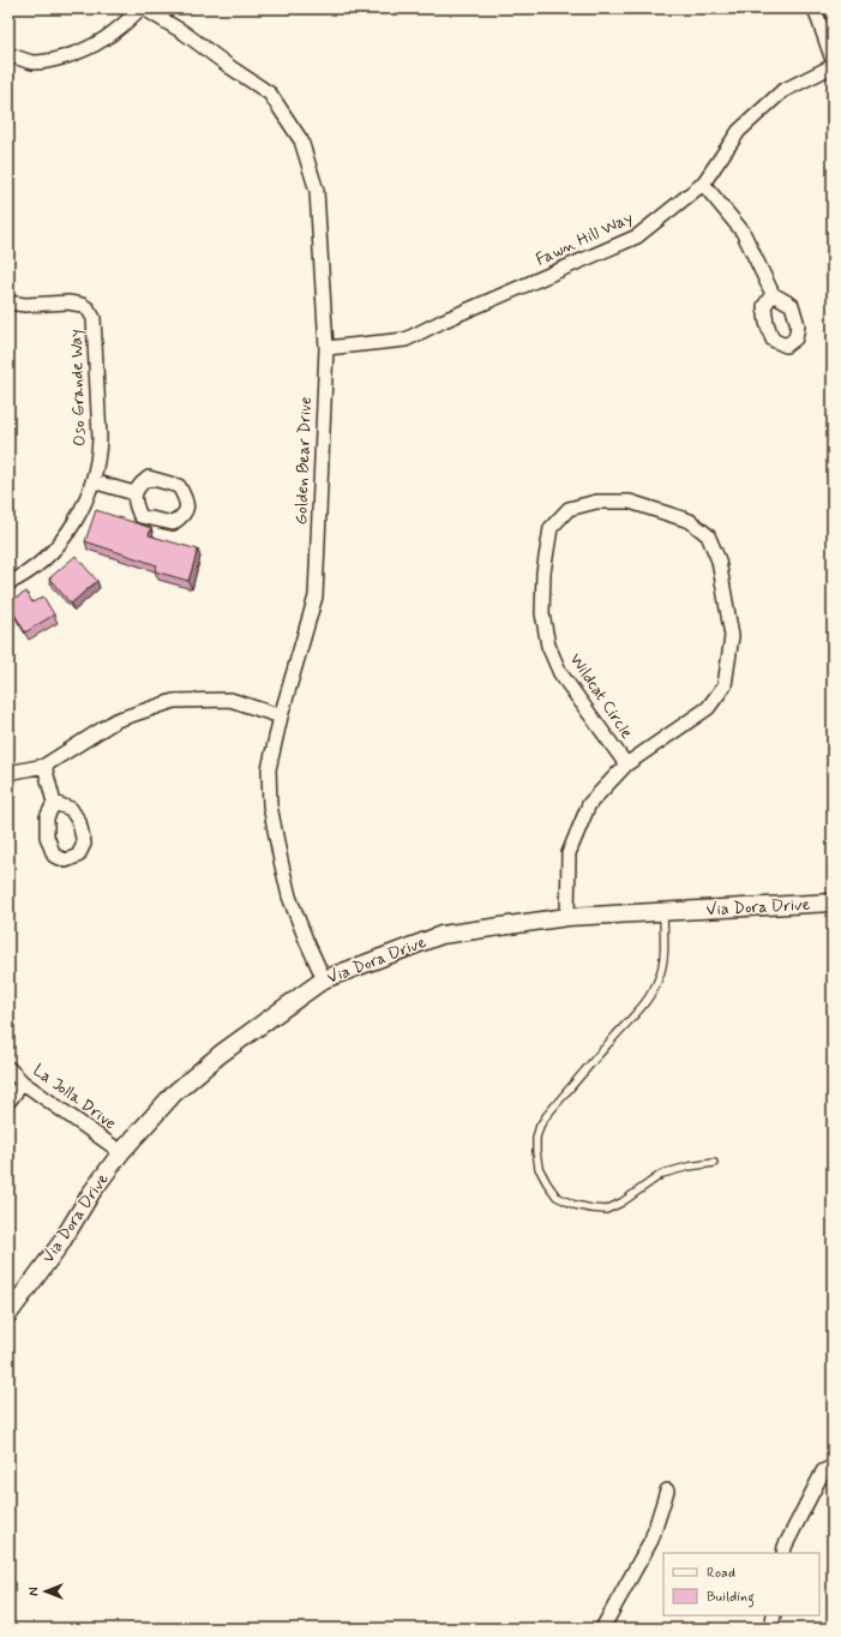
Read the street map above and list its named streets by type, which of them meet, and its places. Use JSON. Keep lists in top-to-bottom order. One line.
{"streets":{"street":["Fawn Hill Way","Oso Grande Way","Golden Bear Drive","Wildcat Circle","Via Dora Drive","La Jolla Drive"]},"crossings":[["Fawn Hill Way","Golden Bear Drive"],["Golden Bear Drive","Via Dora Drive"],["Wildcat Circle","Via Dora Drive"],["Via Dora Drive","La Jolla Drive"]],"legend":["Road","Building"],"north":"left"}
